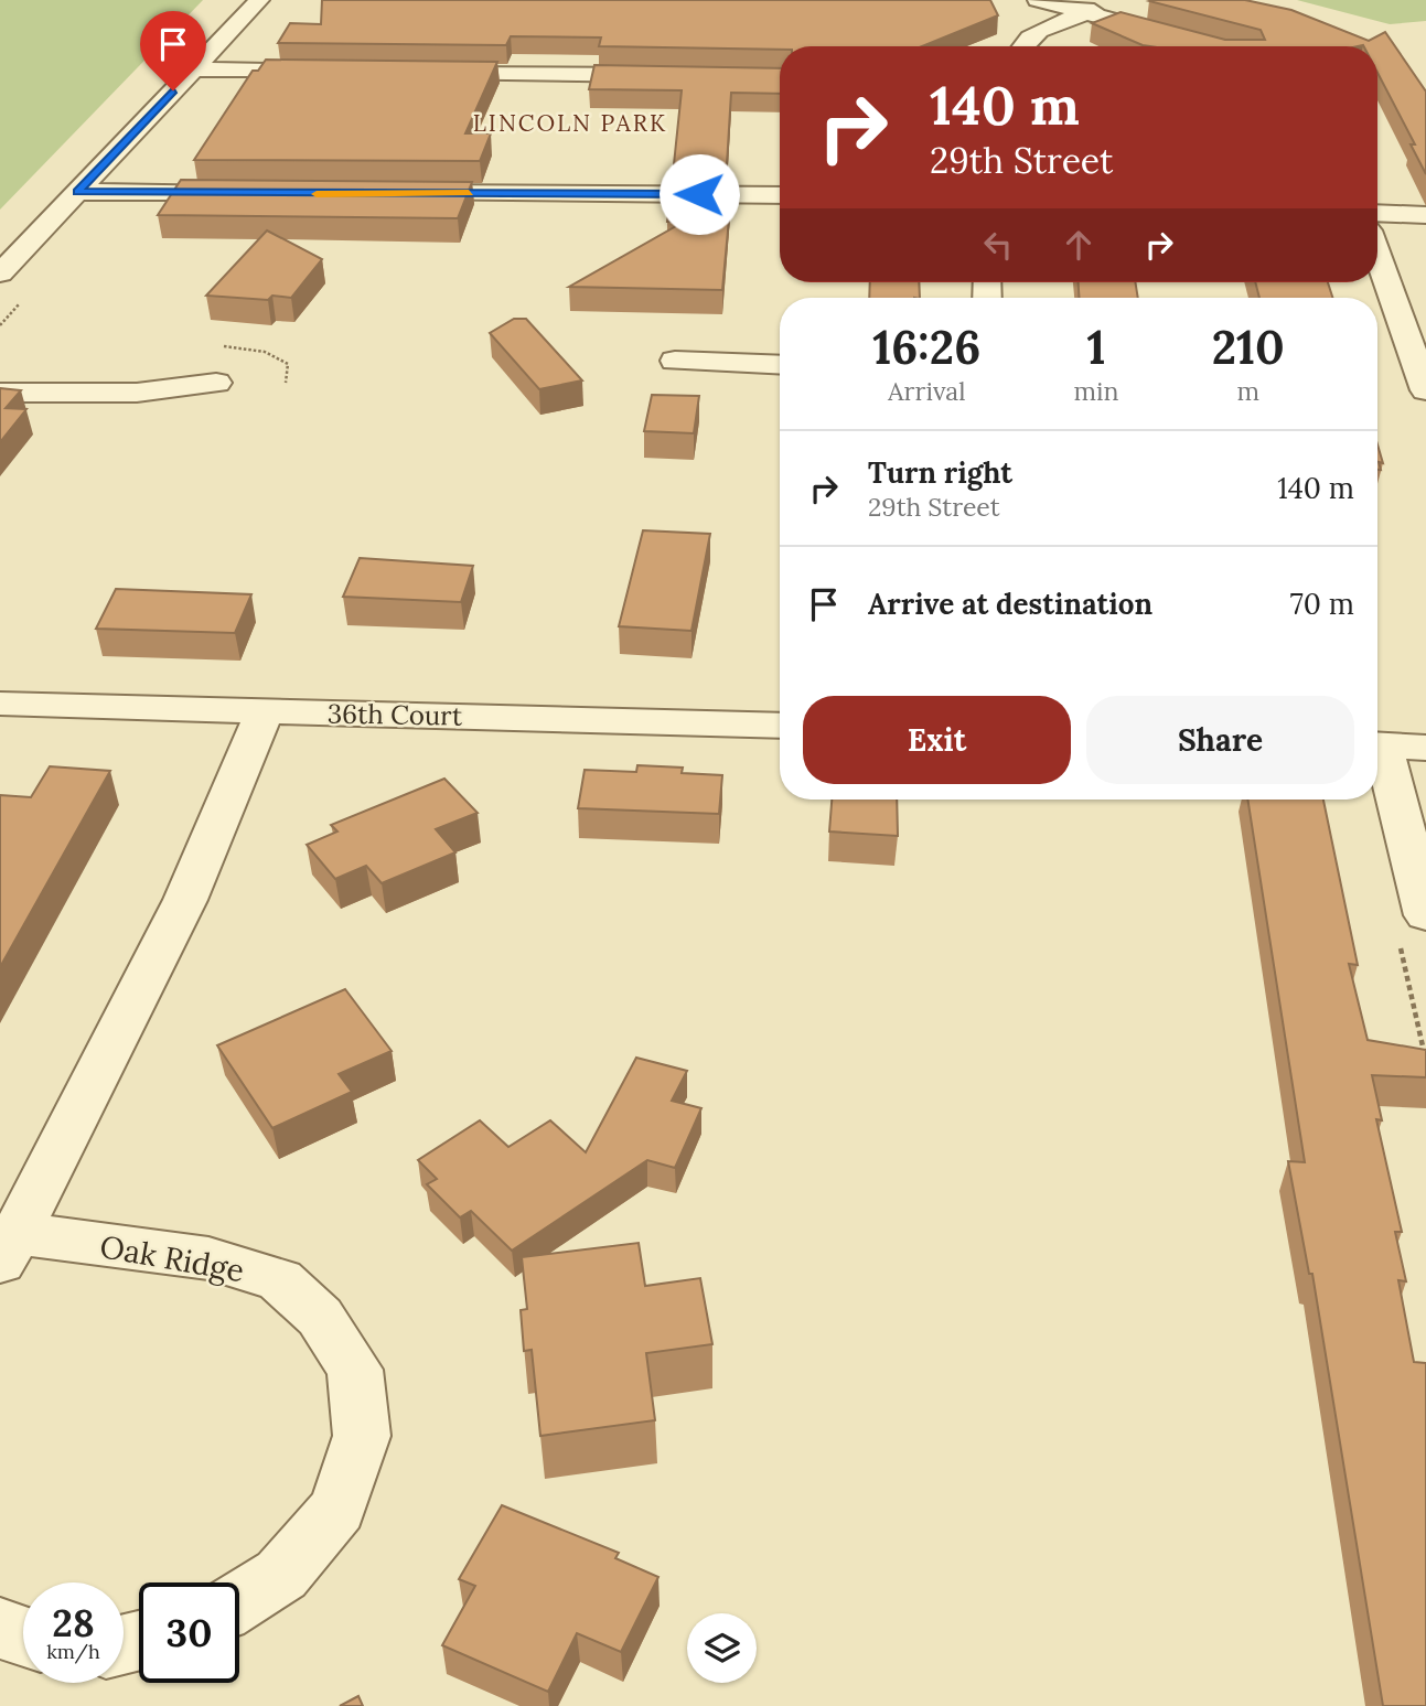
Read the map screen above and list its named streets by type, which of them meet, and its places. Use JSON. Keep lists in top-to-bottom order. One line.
{"streets":{"street":["36th Court","Oak Ridge"]},"crossings":[["36th Court","Oak Ridge"]],"districts":["LINCOLN PARK"],"page":{"turn":["140 m","29th Street"],"eta":["16:26","Arrival","1","min","210","m"],"list":[{"name":"Turn right","note":"29th Street","value":"140 m"},{"name":"Arrive at destination","value":"70 m"}],"buttons":["Exit","Share"],"speed":"28 km/h","limit":"30"}}
